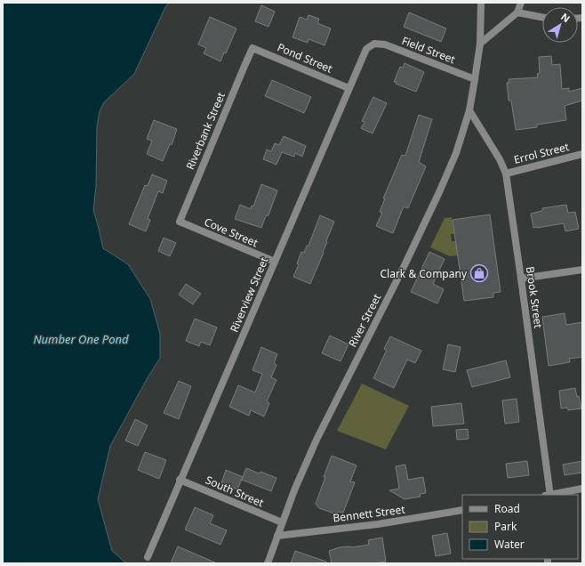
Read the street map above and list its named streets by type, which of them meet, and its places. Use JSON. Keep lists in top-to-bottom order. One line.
{"streets":{"street":["Field Street","Pond Street","Riverbank Street","Errol Street","Cove Street","Riverview Street","Brook Street","River Street","South Street","Bennett Street"]},"crossings":[["Field Street","Riverview Street"],["Field Street","River Street"],["Pond Street","Riverbank Street"],["Pond Street","Riverview Street"],["Riverbank Street","Cove Street"],["Errol Street","Brook Street"],["Cove Street","Riverview Street"],["Riverview Street","South Street"],["Brook Street","River Street"],["River Street","South Street"],["River Street","Bennett Street"]],"water":["Number One Pond"],"places":{"shop":["Clark & Company"]},"legend":["Road","Park","Water"],"north":"top right"}
